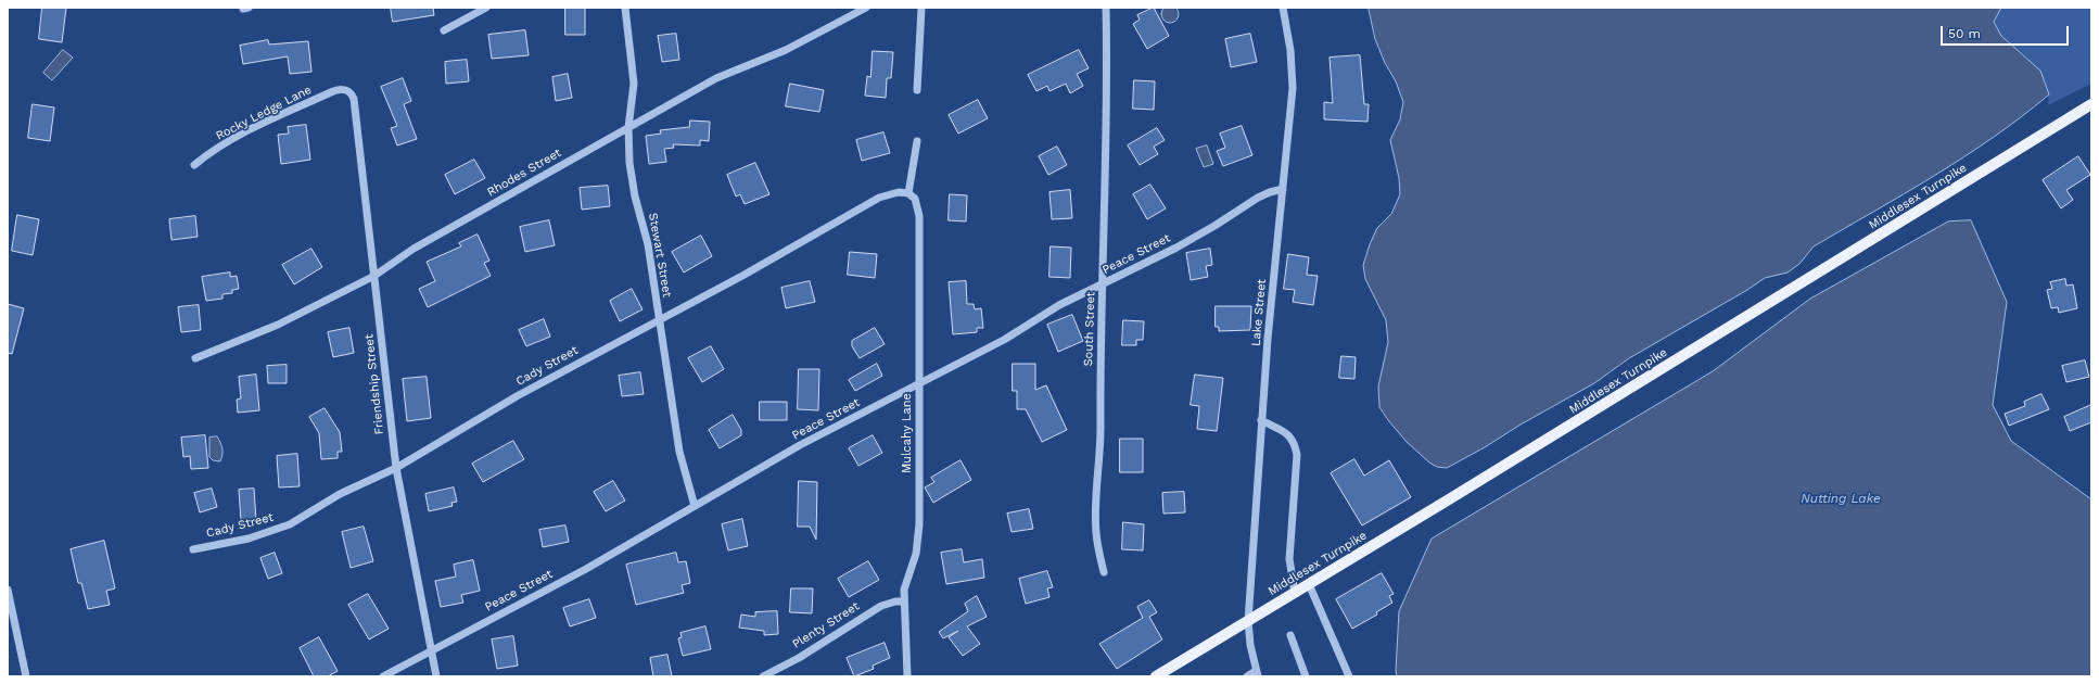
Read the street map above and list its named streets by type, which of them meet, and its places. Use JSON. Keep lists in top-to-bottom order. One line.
{"streets":{"main road":["Middlesex Turnpike"],"street":["Rocky Ledge Lane","Rhodes Street","Peace Street","Stewart Street","Lake Street","South Street","Cady Street","Friendship Street","Mulcahy Lane","Plenty Street"]},"crossings":[["Rocky Ledge Lane","Friendship Street"],["Rhodes Street","Stewart Street"],["Rhodes Street","Friendship Street"],["Middlesex Turnpike","Lake Street"],["Peace Street","Stewart Street"],["Peace Street","Lake Street"],["Peace Street","South Street"],["Peace Street","Friendship Street"],["Peace Street","Mulcahy Lane"],["Stewart Street","Cady Street"],["Cady Street","Friendship Street"],["Cady Street","Mulcahy Lane"],["Mulcahy Lane","Plenty Street"]],"water":["Nutting Lake"],"scale_bar":"50 m"}
